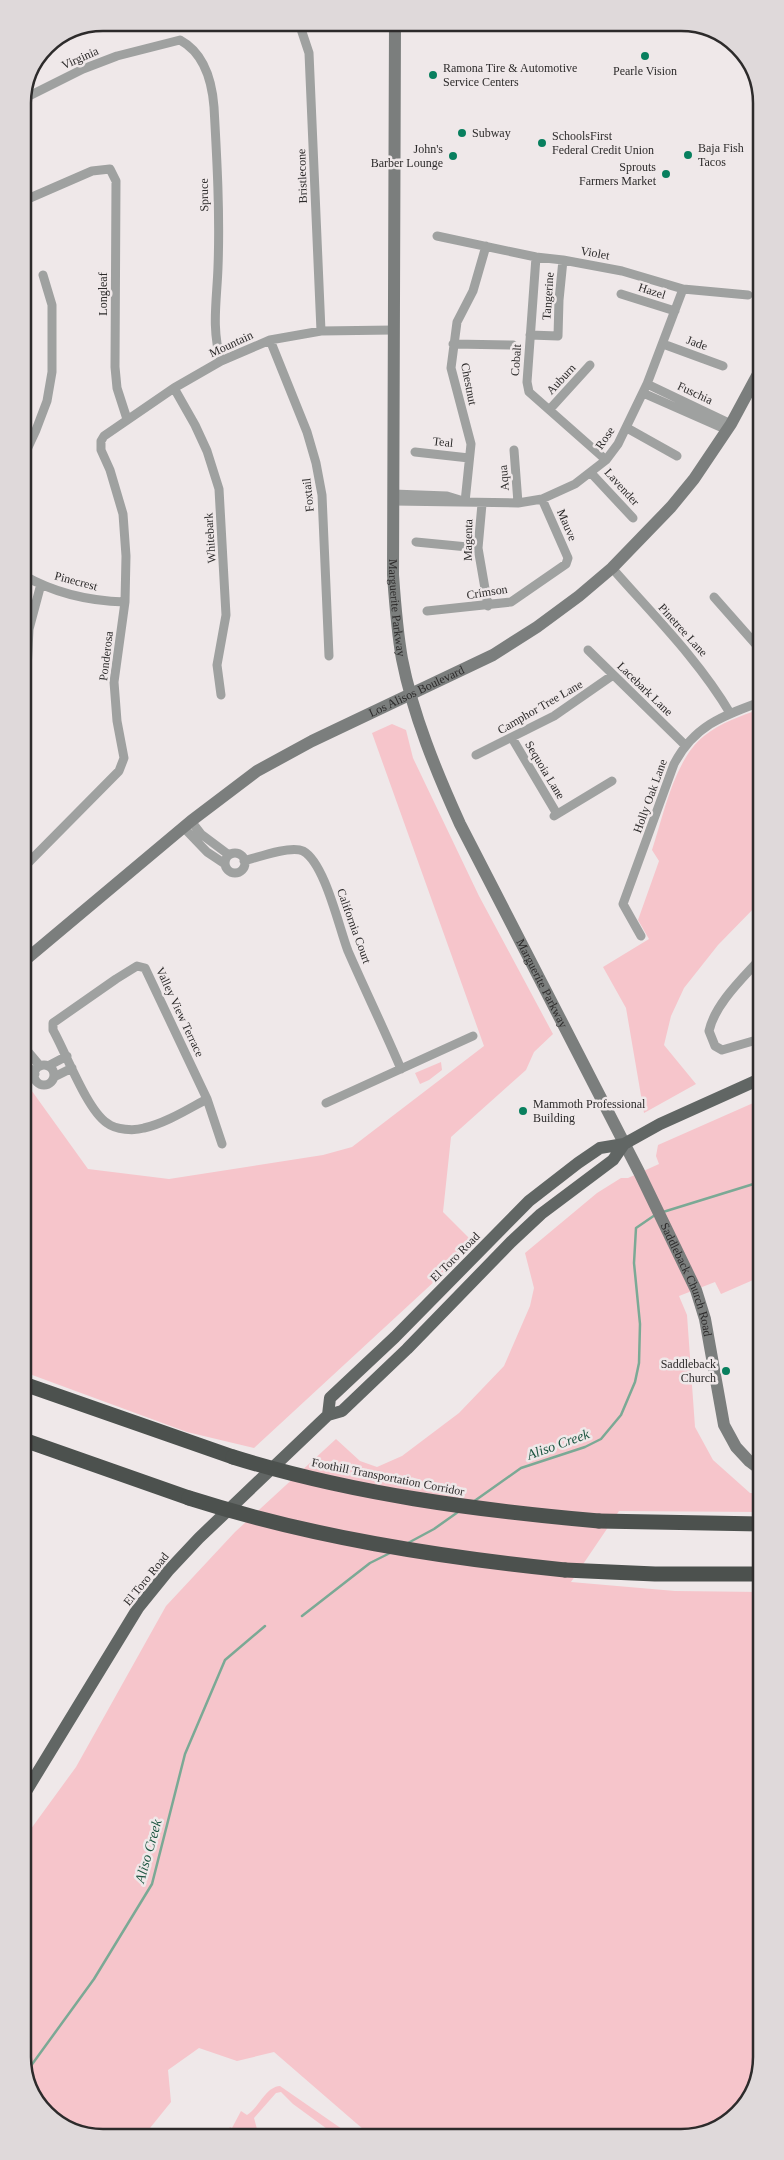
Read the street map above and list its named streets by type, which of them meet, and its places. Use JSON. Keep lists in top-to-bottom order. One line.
{"streets":{"highway":["Foothill Transportation Corridor"],"main road":["Marguerite Parkway","Los Alisos Boulevard","El Toro Road","Saddleback Church Road"],"street":["Virginia","Bristlecone","Spruce","Violet","Hazel","Longleaf","Tangerine","Jade","Mountain","Cobalt","Auburn","Chestnut","Fuschia","Rose","Teal","Aqua","Lavender","Foxtail","Mauve","Whitebark","Magenta","Pinecrest","Crimson","Pinetree Lane","Ponderosa","Lacebark Lane","Camphor Tree Lane","Sequoia Lane","Holly Oak Lane","California Court","Valley View Terrace"]},"crossings":[["Virginia","Spruce"],["Bristlecone","Mountain"],["Spruce","Mountain"],["Violet","Tangerine"],["Violet","Cobalt"],["Violet","Chestnut"],["Violet","Rose"],["Hazel","Rose"],["Longleaf","Mountain"],["Tangerine","Cobalt"],["Jade","Rose"],["Mountain","Foxtail"],["Mountain","Whitebark"],["Mountain","Marguerite Parkway"],["Mountain","Ponderosa"],["Cobalt","Auburn"],["Cobalt","Rose"],["Chestnut","Rose"],["Chestnut","Teal"],["Fuschia","Rose"],["Fuschia","Los Alisos Boulevard"],["Rose","Aqua"],["Rose","Lavender"],["Rose","Mauve"],["Rose","Magenta"],["Rose","Marguerite Parkway"],["Mauve","Crimson"],["Magenta","Crimson"],["Pinecrest","Ponderosa"],["Marguerite Parkway","Los Alisos Boulevard"],["Marguerite Parkway","El Toro Road"],["Marguerite Parkway","Saddleback Church Road"],["Pinetree Lane","Los Alisos Boulevard"],["Pinetree Lane","Holly Oak Lane"],["Lacebark Lane","Camphor Tree Lane"],["Lacebark Lane","Holly Oak Lane"],["Los Alisos Boulevard","California Court"],["Camphor Tree Lane","Sequoia Lane"],["El Toro Road","Saddleback Church Road"]],"water":["Aliso Creek"],"places":["Pearle Vision","Ramona Tire & Automotive Service Centers","Subway","SchoolsFirst Federal Credit Union","Baja Fish Tacos","John's Barber Lounge","Sprouts Farmers Market","Mammoth Professional Building","Saddleback Church"]}
